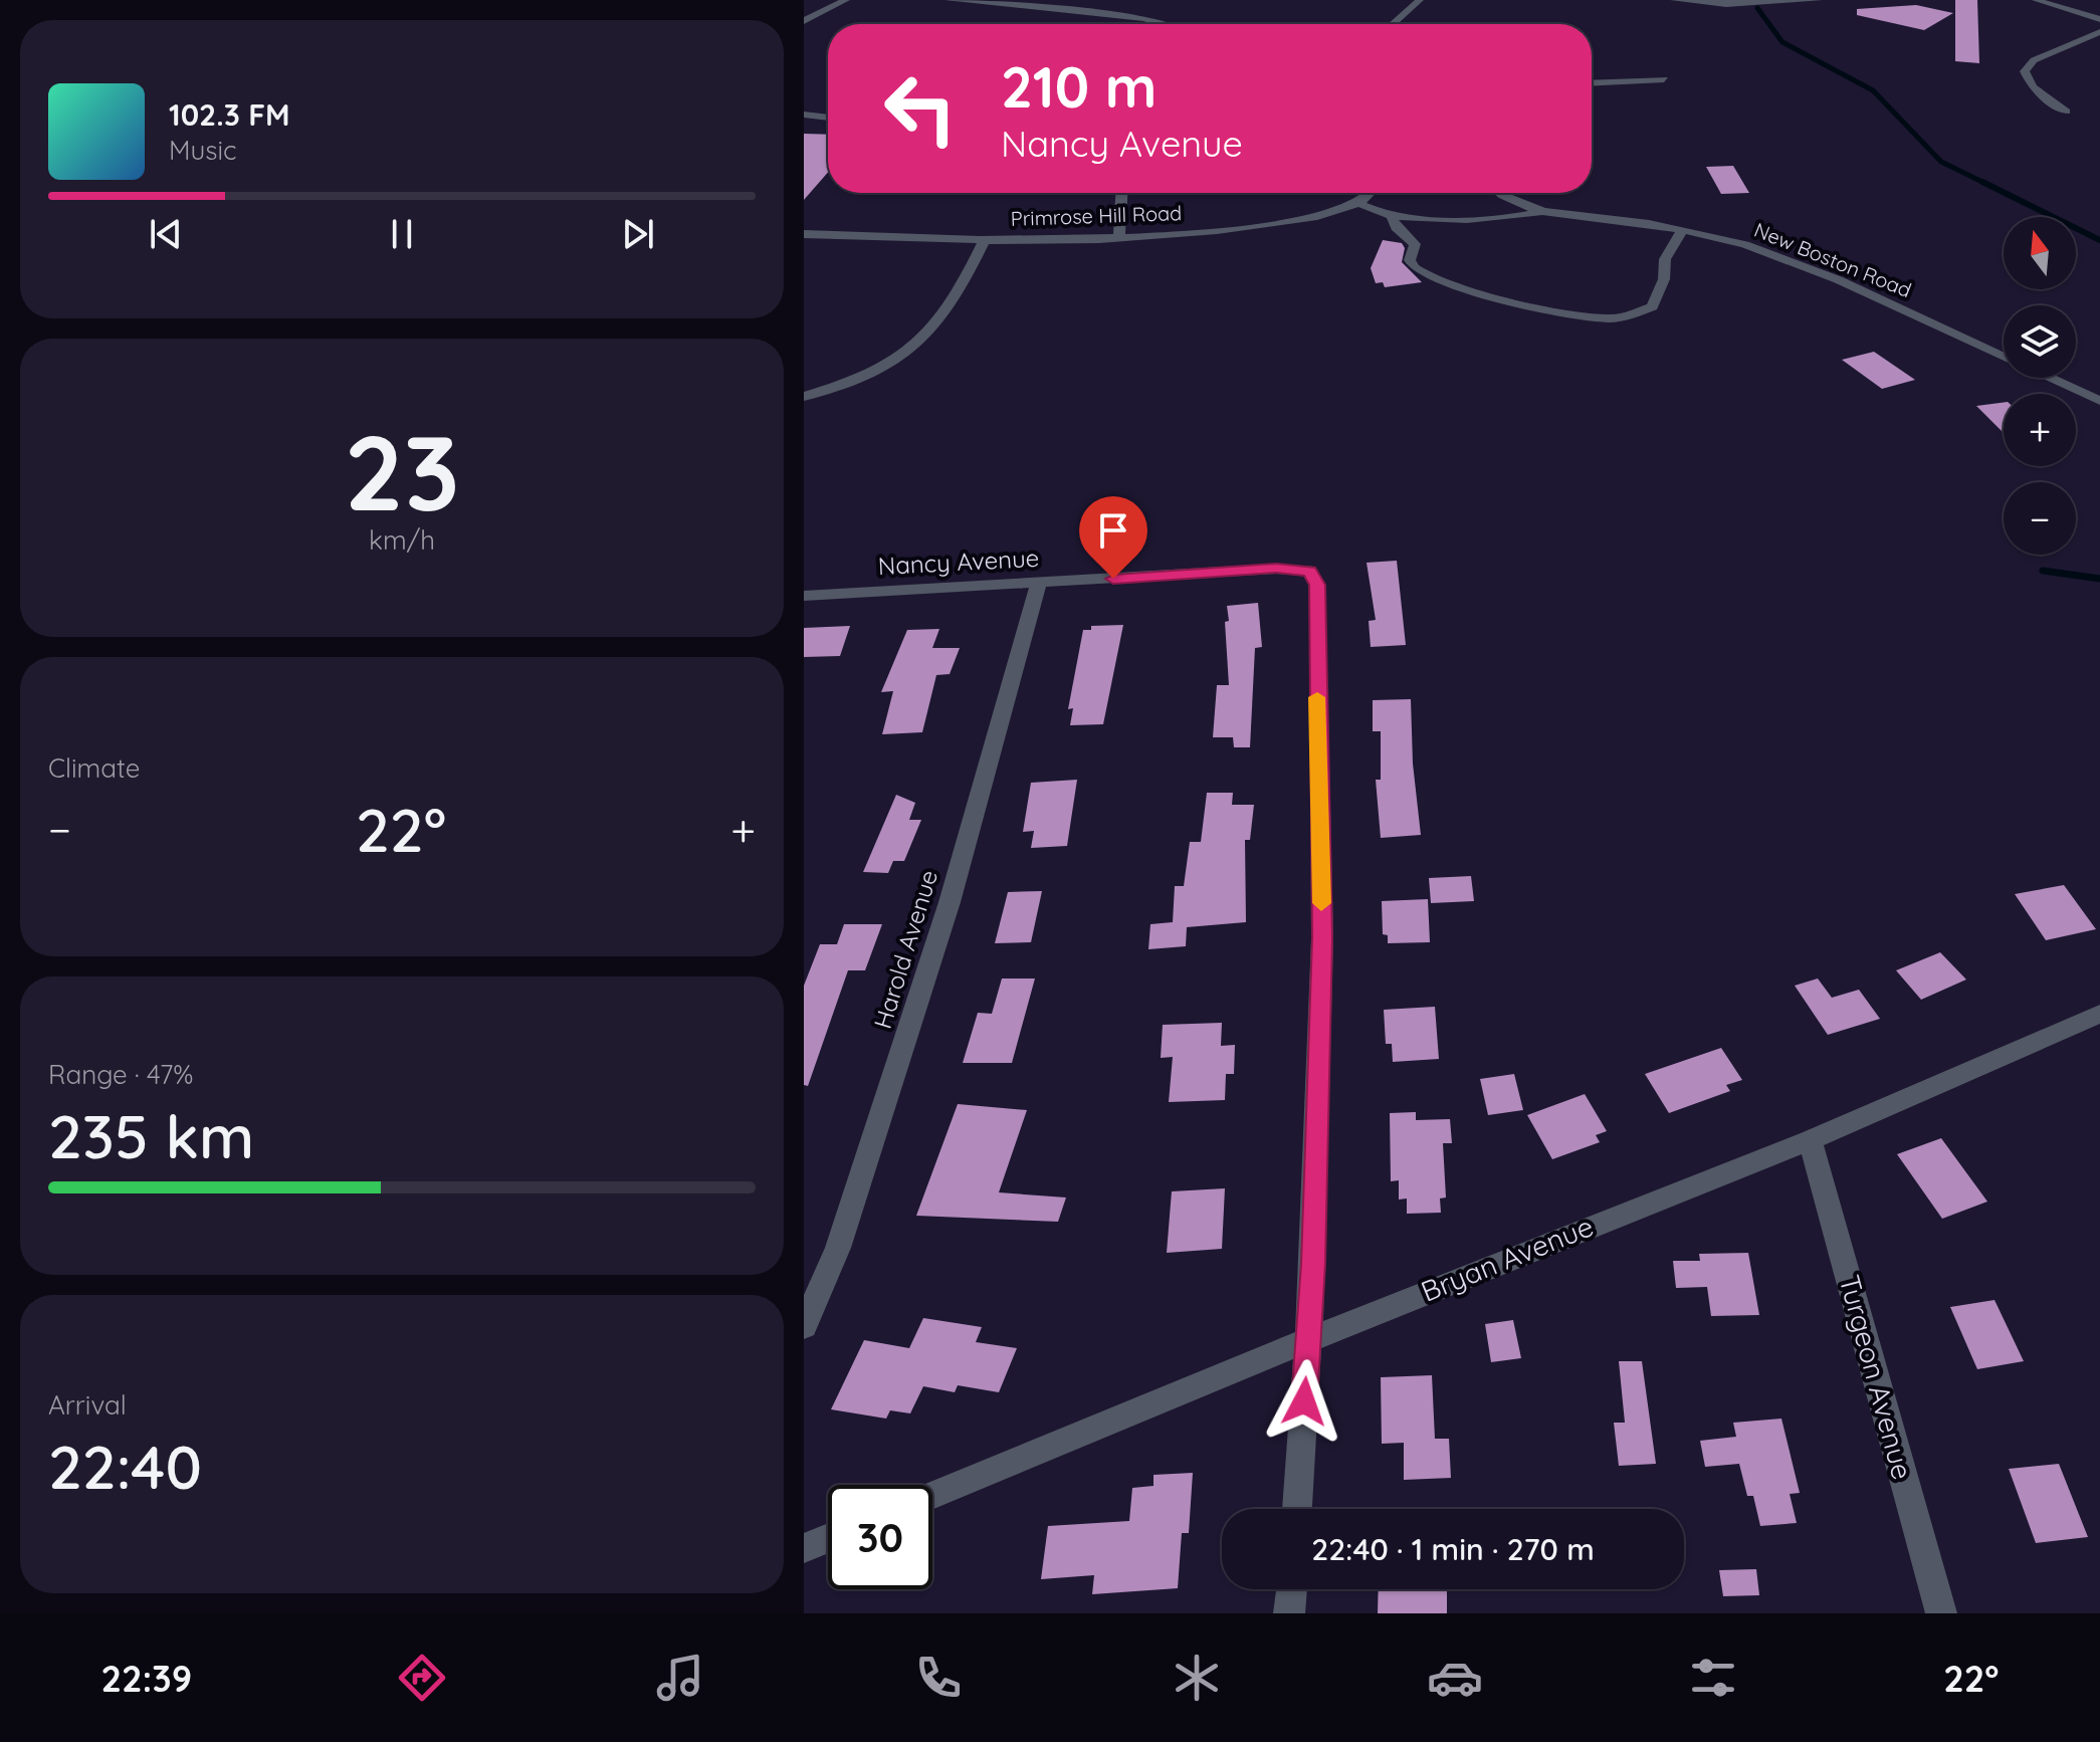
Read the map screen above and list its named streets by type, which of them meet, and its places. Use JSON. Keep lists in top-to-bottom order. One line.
{"streets":{"street":["Primrose Hill Road","New Boston Road","Nancy Avenue","Harold Avenue","Bryan Avenue","Turgeon Avenue"]},"crossings":[["Nancy Avenue","Harold Avenue"],["Nancy Avenue","Bryan Avenue"],["Bryan Avenue","Turgeon Avenue"]],"north":"top","page":{"turn":["210 m","Nancy Avenue"],"song":["102.3 FM","Music"],"map_buttons":["+","−"],"tile":[["23","km/h"],"Climate",["Range · 47%","235 km"],["Arrival","22:40"]],"heat":["−","22°","+"],"limit":"30","trip":"22:40 · 1 min · 270 m","tabs":["22:39","22°"]}}
